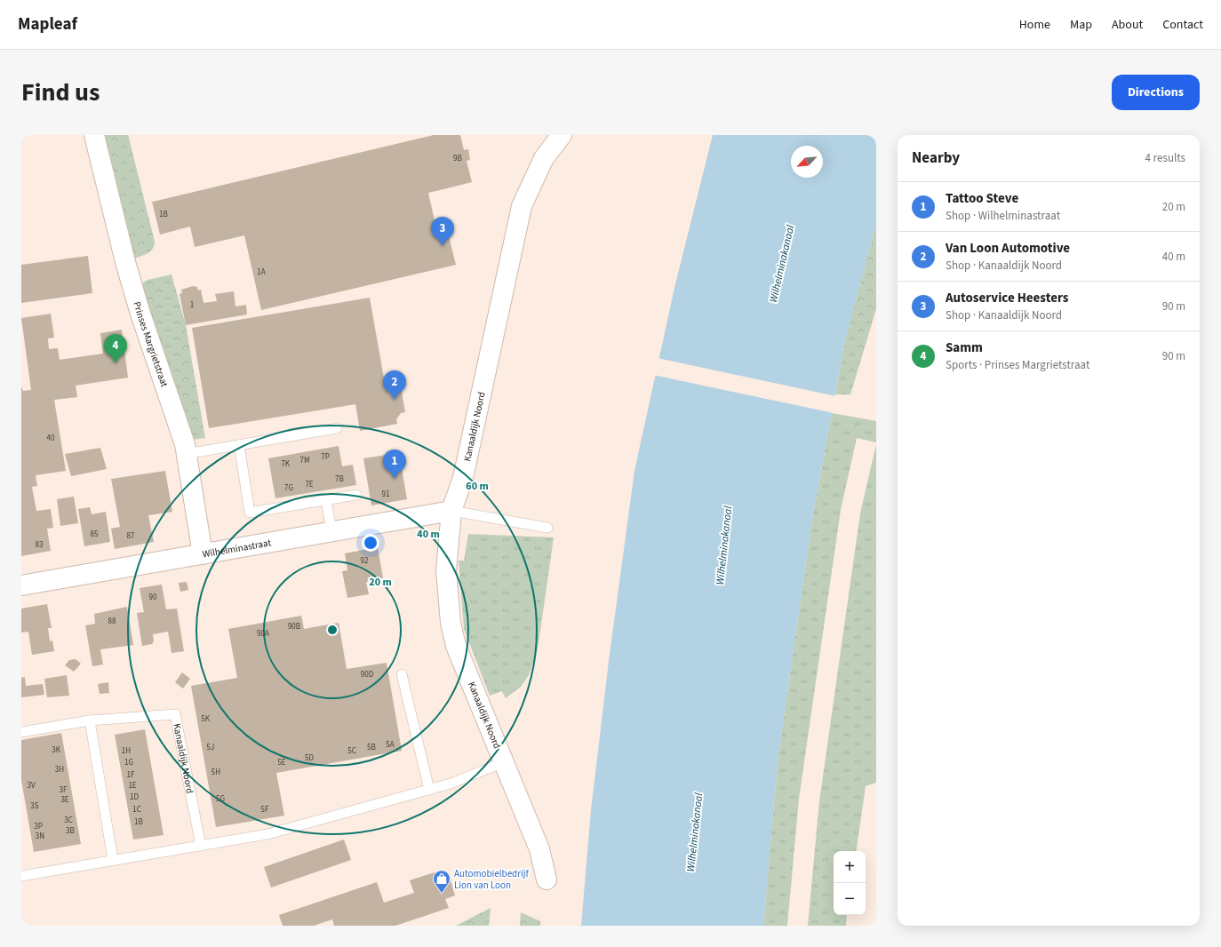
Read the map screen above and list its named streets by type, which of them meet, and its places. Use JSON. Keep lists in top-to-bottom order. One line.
{"streets":{"street":["Prinses Margrietstraat","Kanaaldijk Noord","Wilhelminastraat"]},"crossings":[["Prinses Margrietstraat","Wilhelminastraat"],["Kanaaldijk Noord","Wilhelminastraat"]],"water":["Wilhelminakanaal"],"places":{"shop":["Automobielbedrijf Lion van Loon"]},"house_numbers":["9B","1B","1A","1","40","7P","7M","7K","7B","7E","7G","91","85","87","83","92","90","88","90B","90A","90D","5K","5A","5J","5B","3K","1H","5C","5D","1G","5E","3H","5H","1F","3V","1E","3F","1D","5G","3E","3S","1C","5F","3C","1B","3P","3B","3N"],"north":"bottom left","page":{"header":"Mapleaf","nav":["Home","Map","About","Contact"],"title":"Find us","buttons":"Directions","heading":["Nearby","4 results"],"list":[{"mark":"1","name":"Tattoo Steve","note":"Shop · Wilhelminastraat","value":"20 m"},{"mark":"2","name":"Van Loon Automotive","note":"Shop · Kanaaldijk Noord","value":"40 m"},{"mark":"3","name":"Autoservice Heesters","note":"Shop · Kanaaldijk Noord","value":"90 m"},{"mark":"4","name":"Samm","note":"Sports · Prinses Margrietstraat","value":"90 m"}],"pins":["3","4","2","1"],"map_buttons":["+","−"]},"rings":["60 m","40 m","20 m"]}
